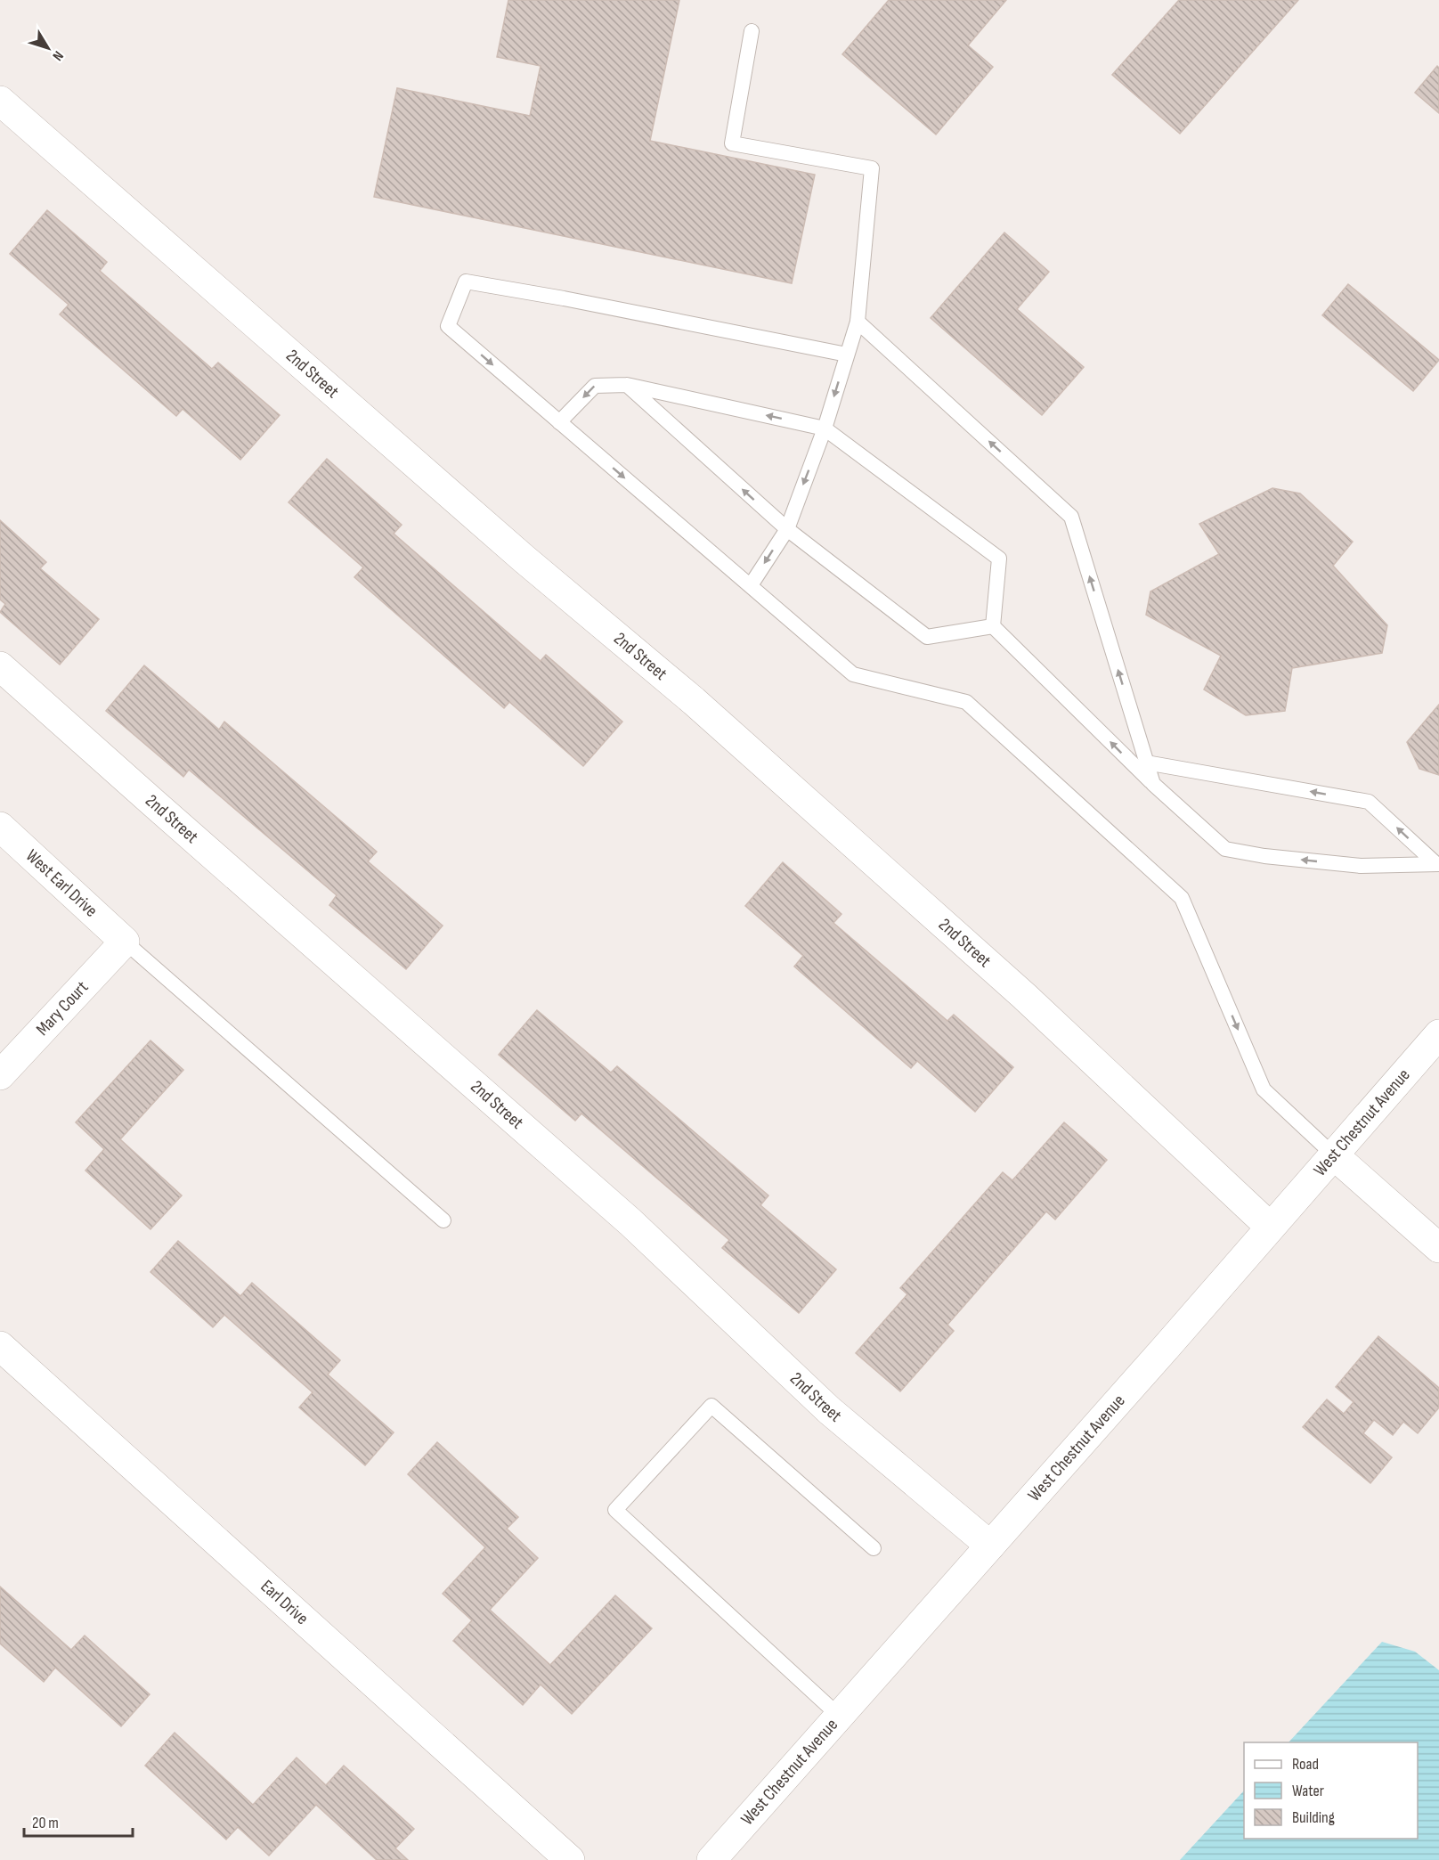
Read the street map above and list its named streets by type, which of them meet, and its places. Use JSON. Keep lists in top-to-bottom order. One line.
{"streets":{"street":["2nd Street","West Earl Drive","Mary Court","West Chestnut Avenue","Earl Drive"]},"crossings":[["2nd Street","West Chestnut Avenue"],["West Earl Drive","Mary Court"]],"legend":["Road","Water","Building"],"scale_bar":"20 m","north":"bottom right"}
